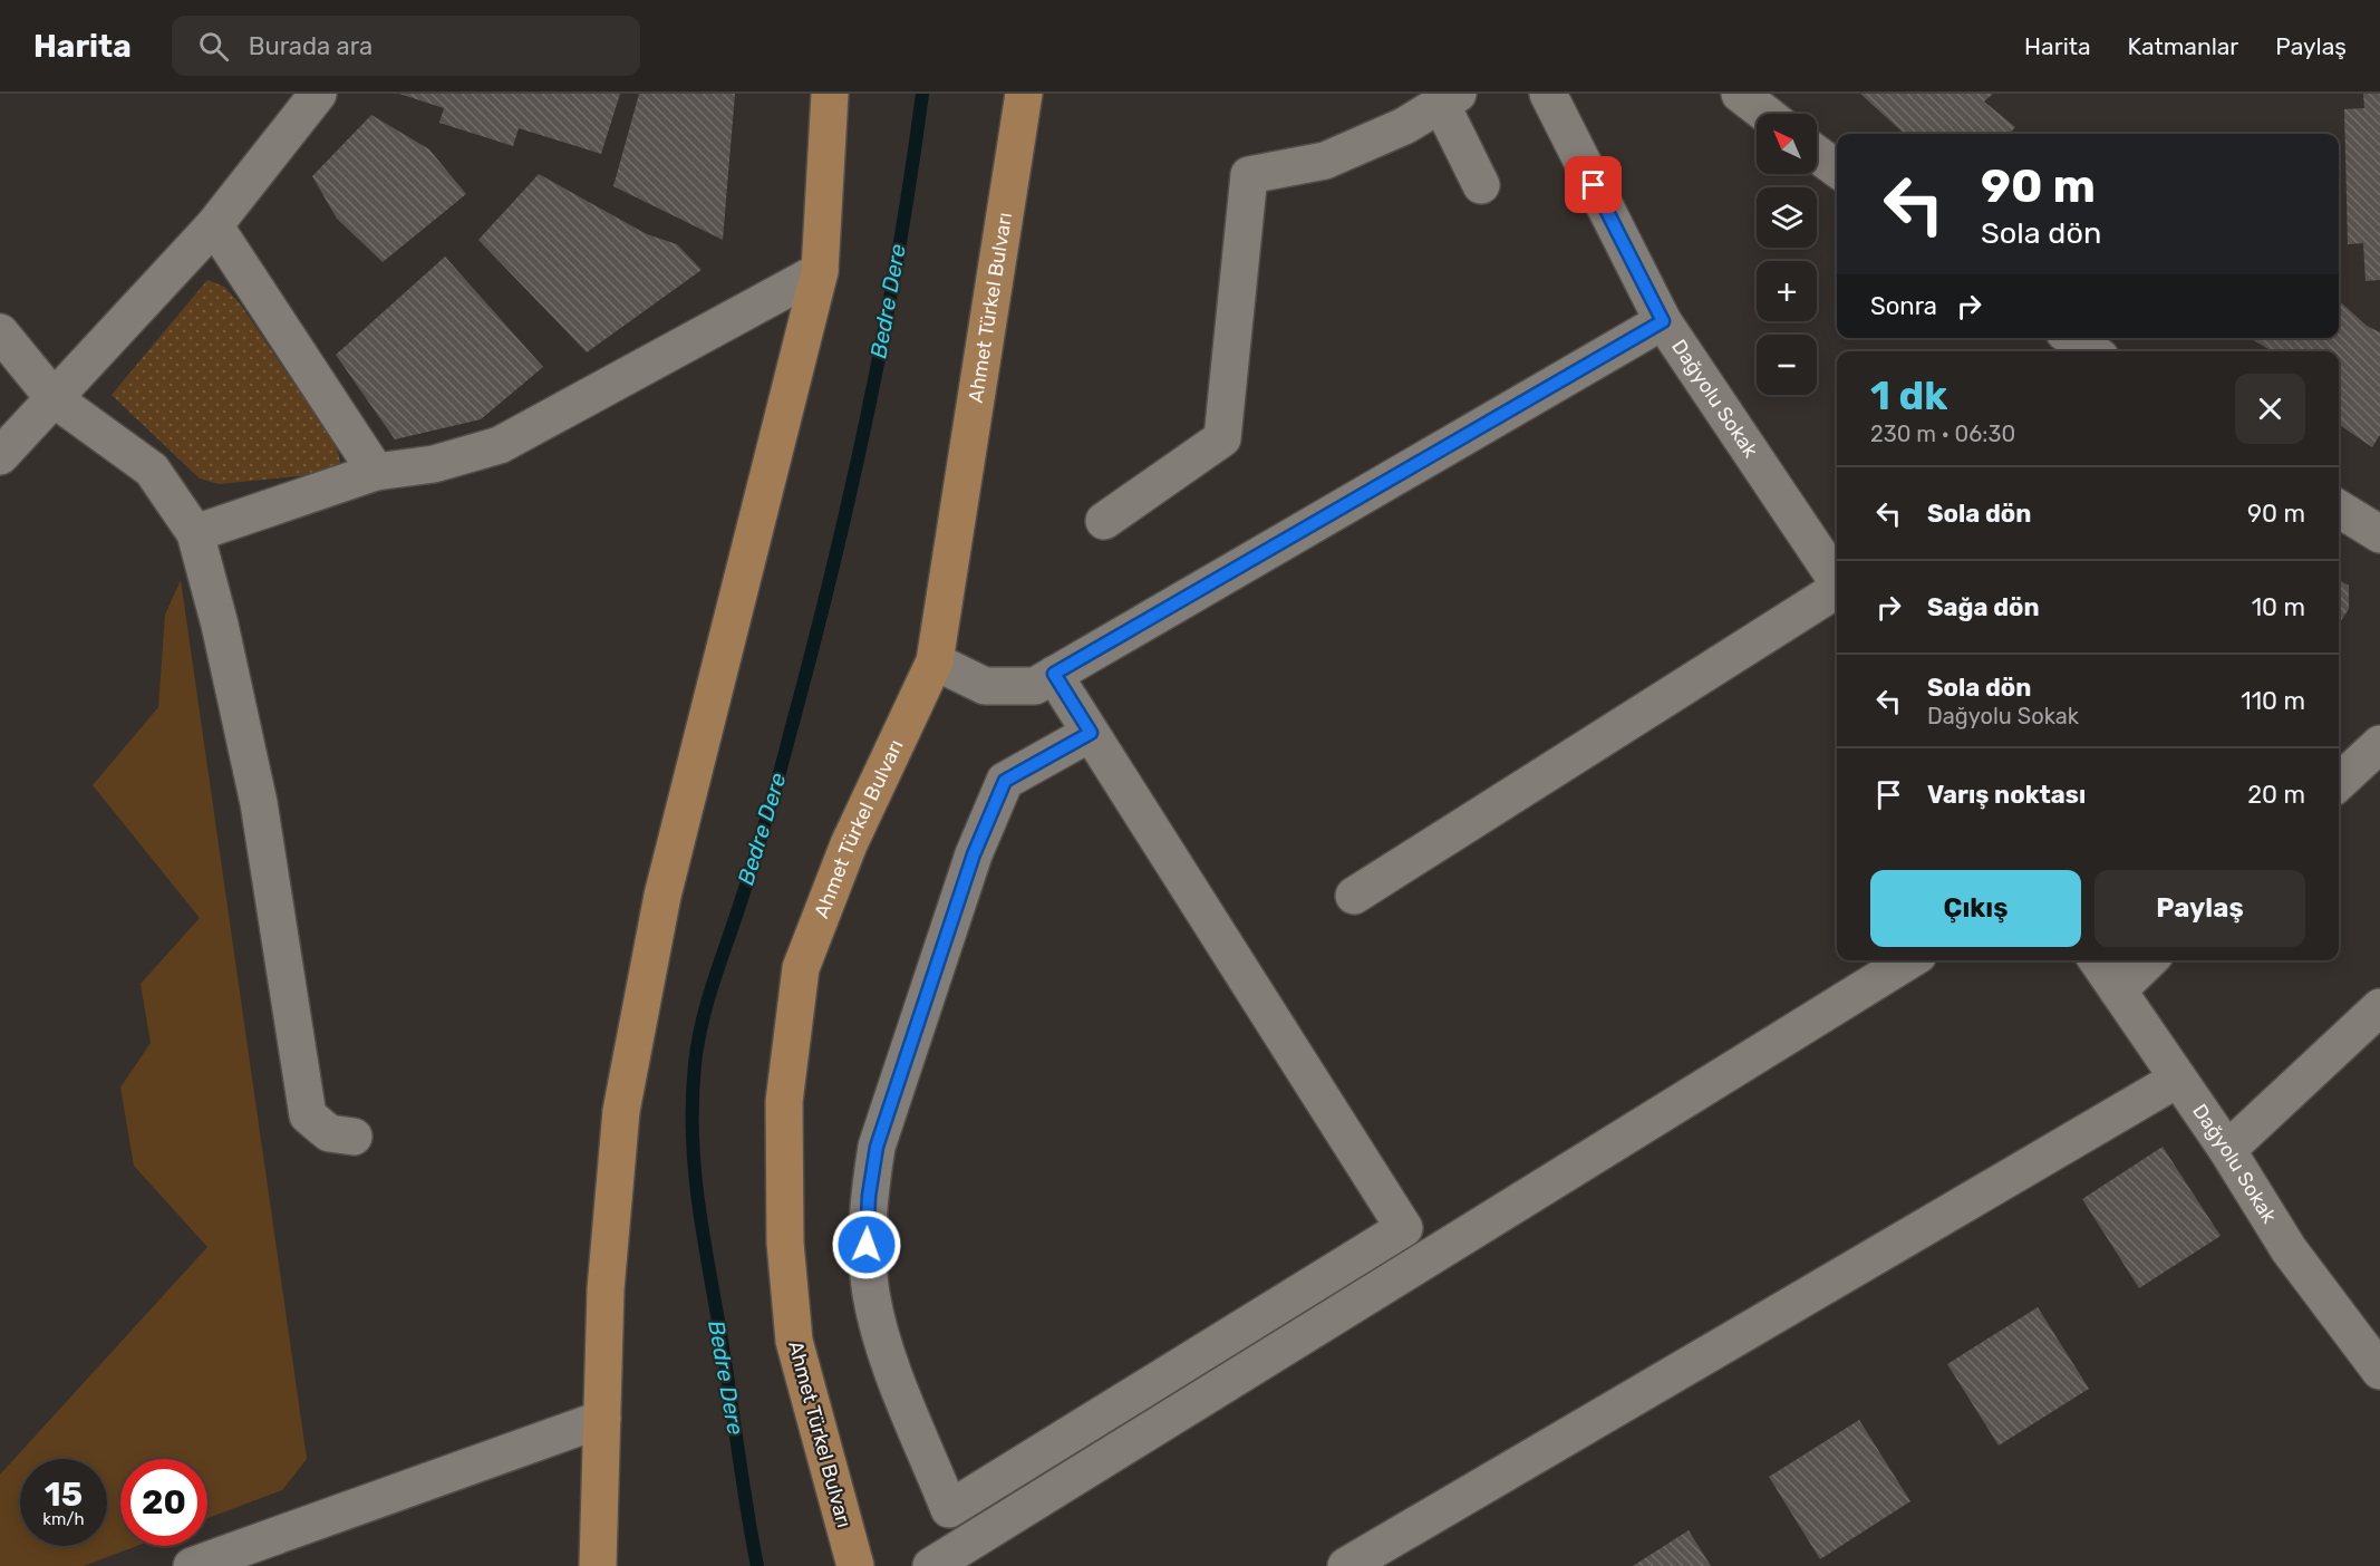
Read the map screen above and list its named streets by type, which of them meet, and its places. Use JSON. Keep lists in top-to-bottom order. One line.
{"streets":{"main road":["Ahmet Türkel Bulvarı"],"street":["Dağyolu Sokak"]},"water":["Bedre Dere"],"north":"top left","page":{"header":"Harita","search":"Burada ara","nav":["Harita","Katmanlar","Paylaş"],"map_buttons":["+","−"],"turn":["90 m","Sola dön"],"then":"Sonra","heading":["1 dk","230 m · 06:30"],"list":[{"name":"Sola dön","value":"90 m"},{"name":"Sağa dön","value":"10 m"},{"name":"Sola dön","note":"Dağyolu Sokak","value":"110 m"},{"name":"Varış noktası","value":"20 m"}],"buttons":["Çıkış","Paylaş"],"speed":"15 km/h","limit":"20"}}
